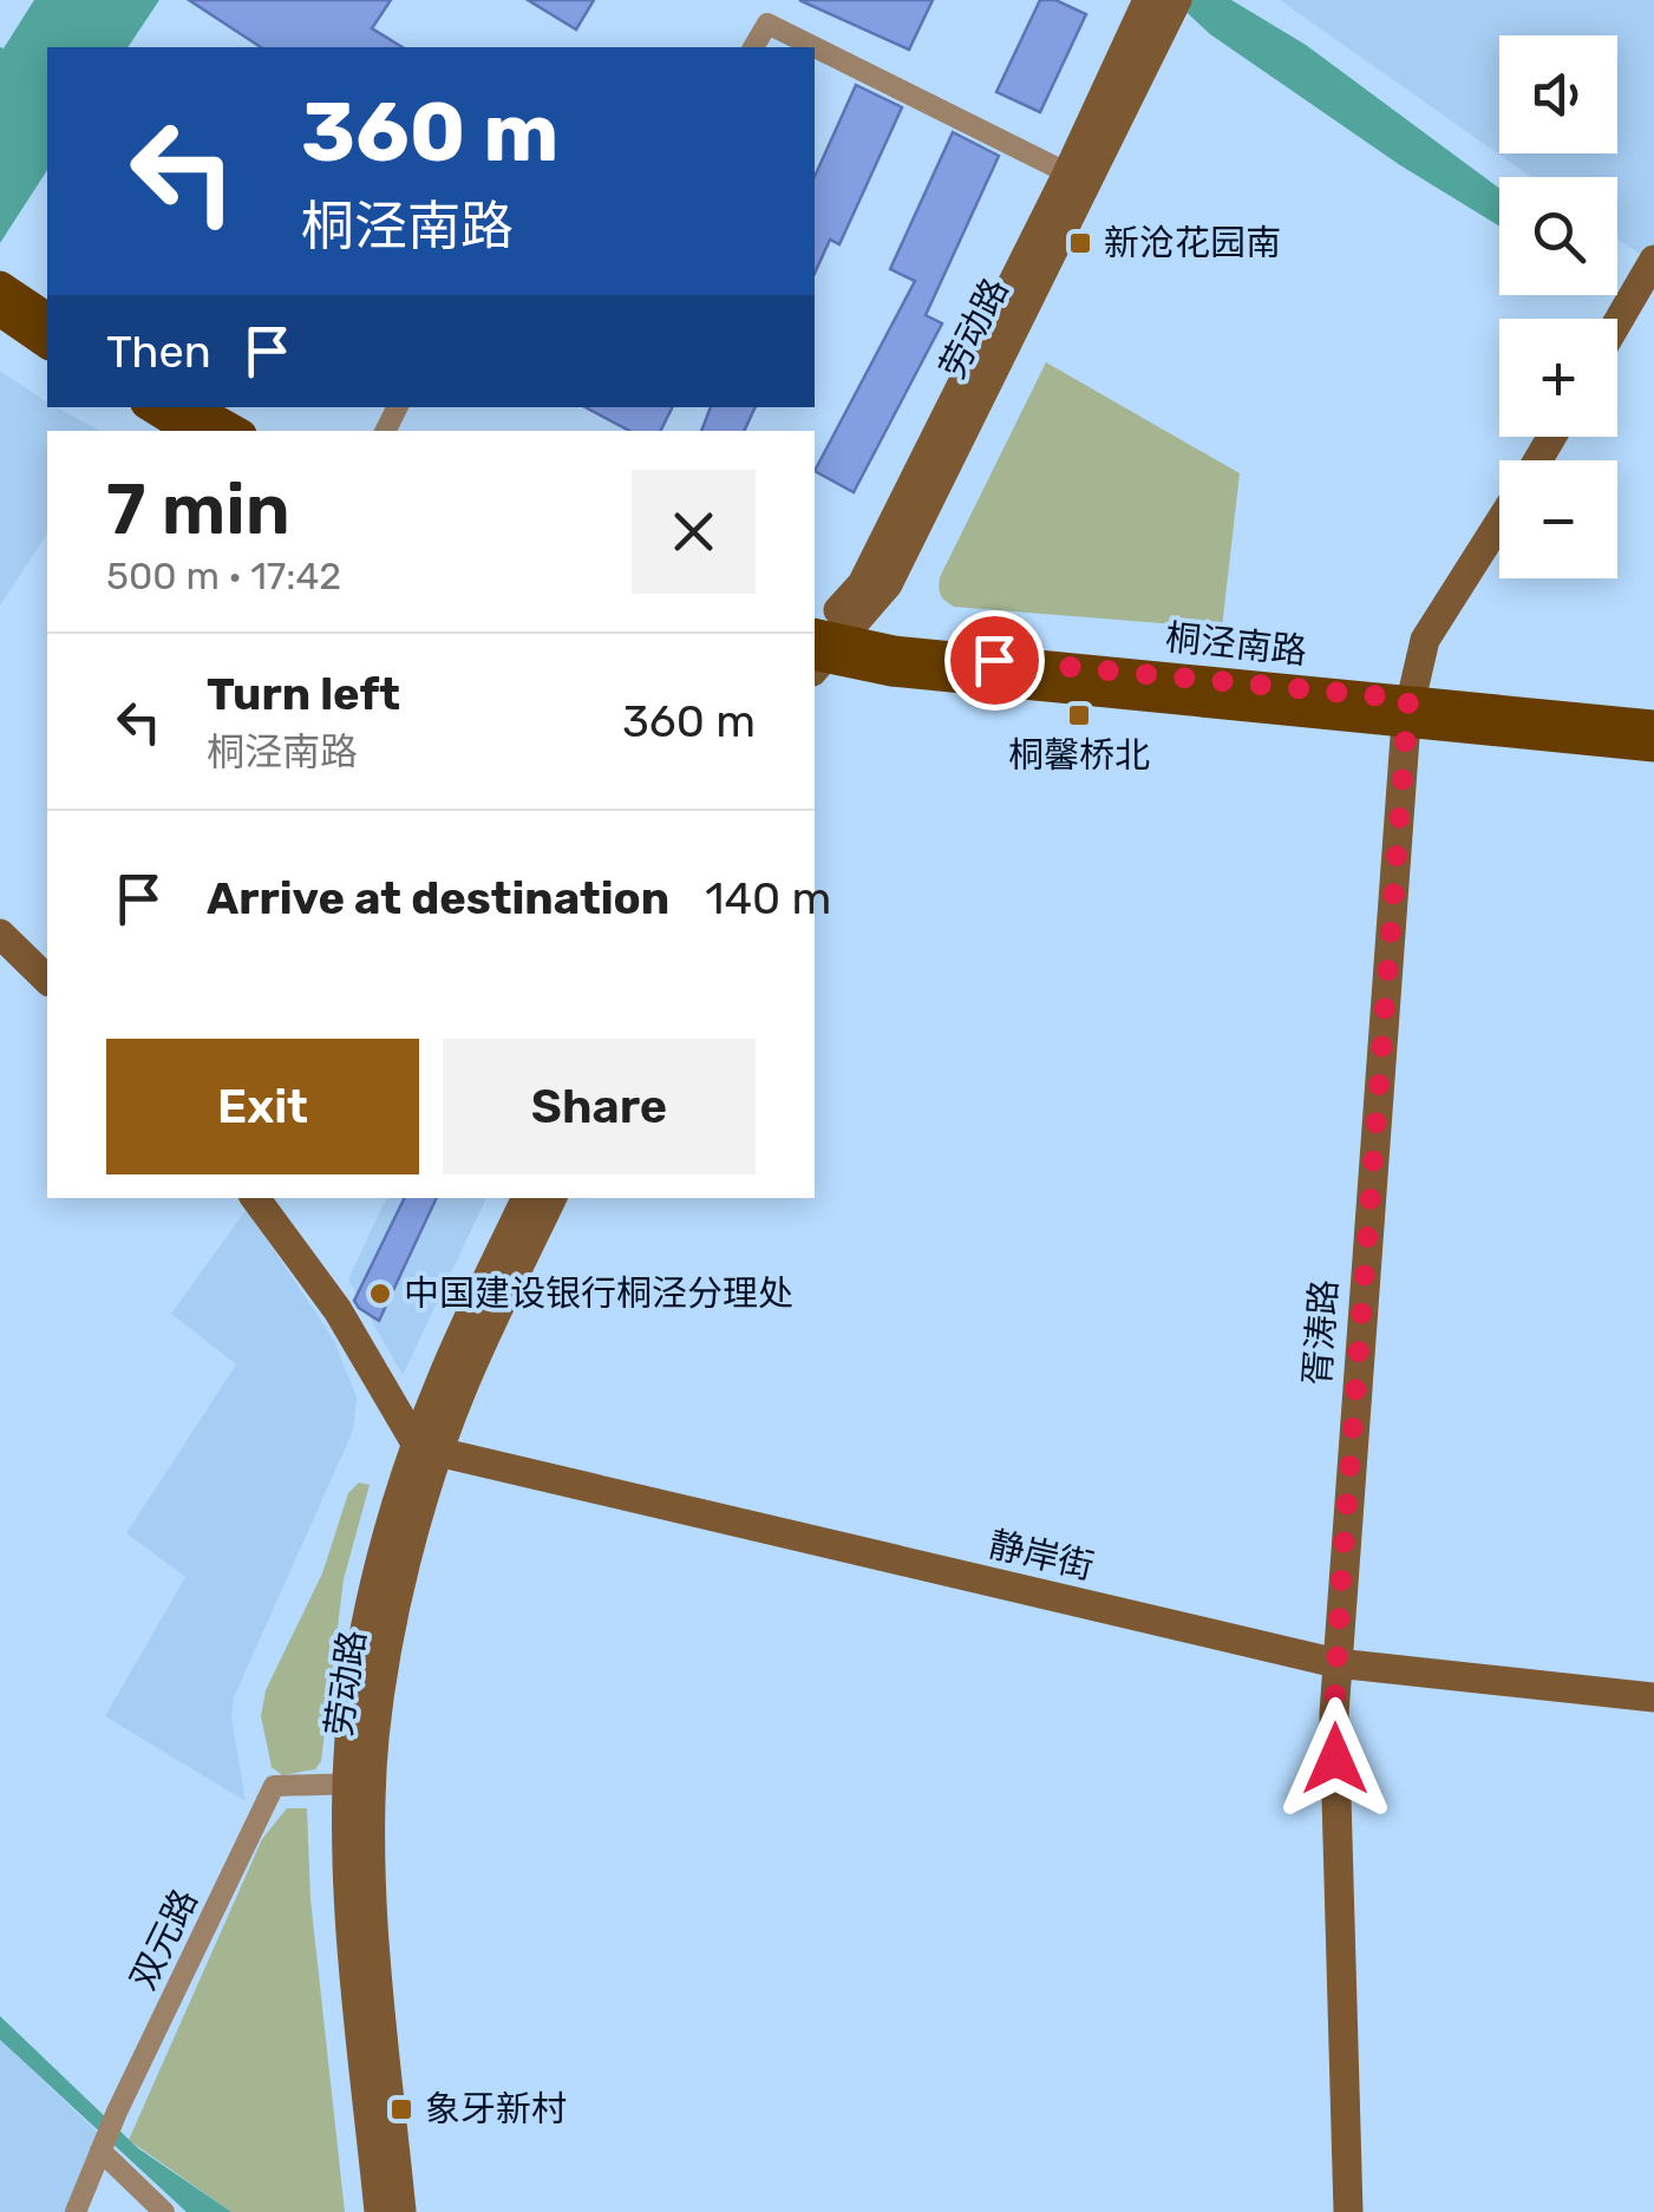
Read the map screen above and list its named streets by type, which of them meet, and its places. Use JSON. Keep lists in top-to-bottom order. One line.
{"streets":{"main road":["桐泾南路"],"street":["劳动路","胥涛路","静岸街","双元路"]},"crossings":[["劳动路","桐泾南路"],["劳动路","静岸街"],["劳动路","双元路"],["桐泾南路","胥涛路"],["胥涛路","静岸街"]],"places":{"transit":["新沧花园南","桐馨桥北","象牙新村"],"other":["中国建设银行桐泾分理处"]},"page":{"map_buttons":["+","−"],"turn":["360 m","桐泾南路"],"then":"Then","heading":["7 min","500 m · 17:42"],"list":[{"name":"Turn left","note":"桐泾南路","value":"360 m"},{"name":"Arrive at destination","value":"140 m"}],"buttons":["Exit","Share"]}}
